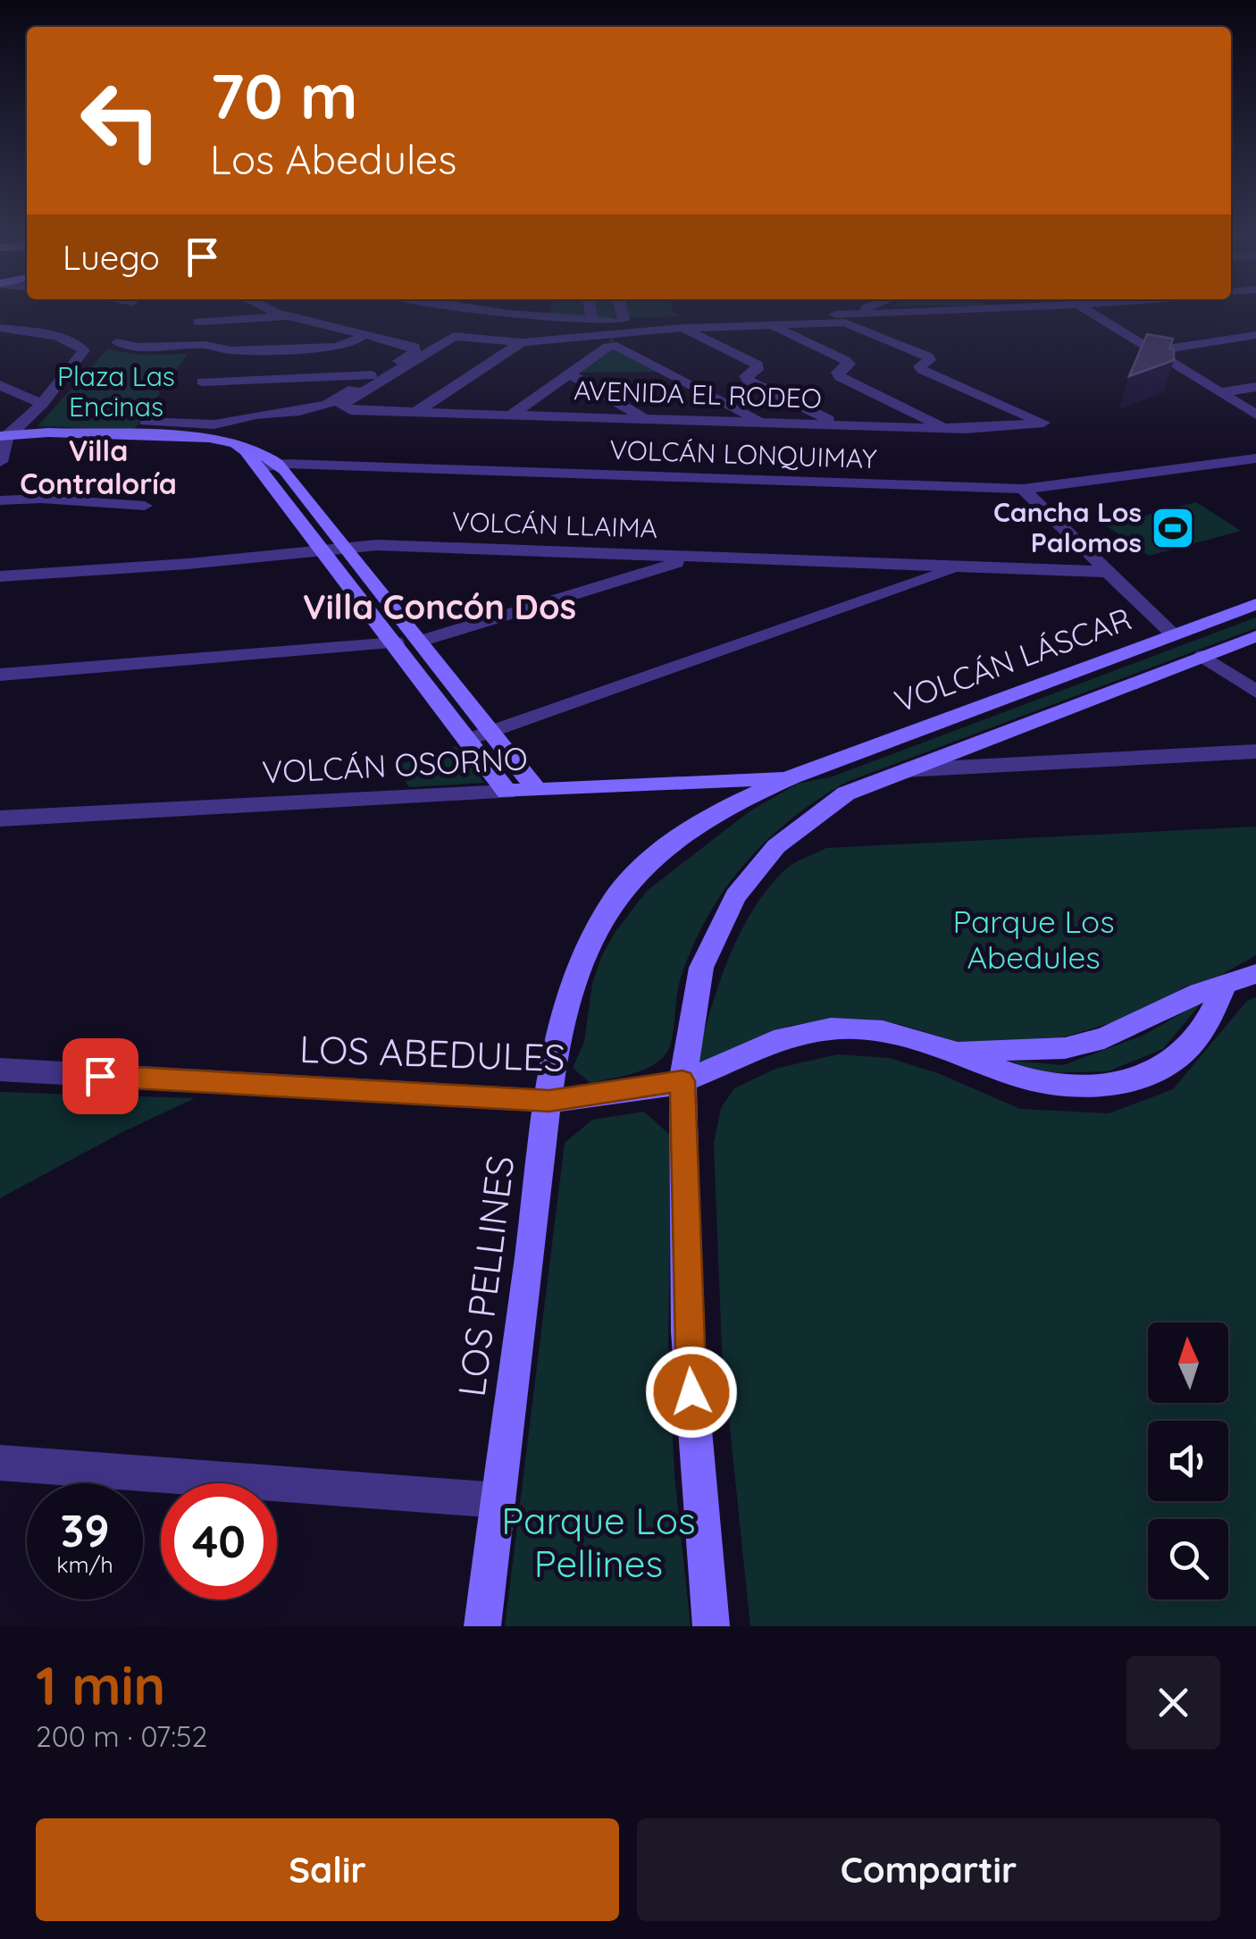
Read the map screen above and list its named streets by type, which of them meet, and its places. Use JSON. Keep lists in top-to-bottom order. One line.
{"streets":{"street":["AVENIDA EL RODEO","VOLCÁN LONQUIMAY","VOLCÁN LLAIMA","VOLCÁN LÁSCAR","VOLCÁN OSORNO","LOS ABEDULES","LOS PELLINES"]},"crossings":[["VOLCÁN LÁSCAR","VOLCÁN OSORNO"],["VOLCÁN LÁSCAR","LOS PELLINES"],["VOLCÁN OSORNO","LOS PELLINES"],["LOS ABEDULES","LOS PELLINES"]],"districts":["Villa Contraloría","Villa Concón Dos"],"parks":["Plaza Las Encinas","Parque Los Abedules","Parque Los Pellines"],"places":{"sports":["Cancha Los Palomos"]},"north":"top","page":{"turn":["70 m","Los Abedules"],"then":"Luego","speed":"39 km/h","limit":"40","heading":["1 min","200 m · 07:52"],"buttons":["Salir","Compartir"]}}
